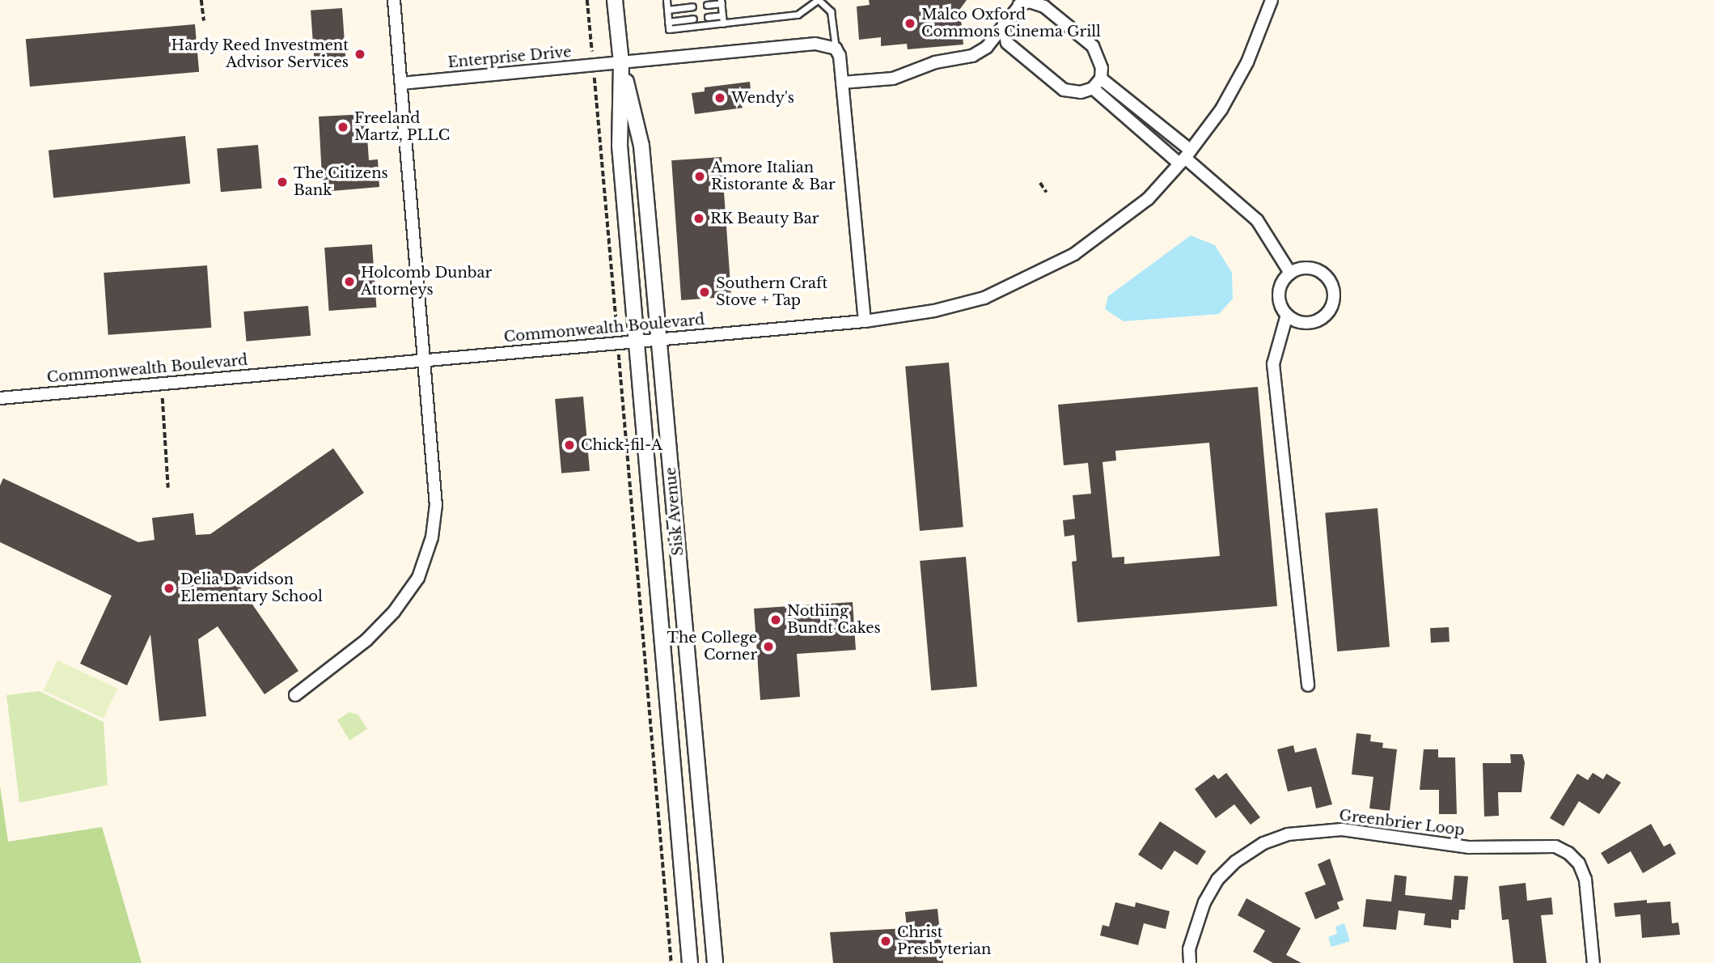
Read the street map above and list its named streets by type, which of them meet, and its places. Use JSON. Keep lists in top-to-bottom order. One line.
{"streets":{"street":["Enterprise Drive","Commonwealth Boulevard","Sisk Avenue","Greenbrier Loop"]},"crossings":[["Enterprise Drive","Sisk Avenue"],["Commonwealth Boulevard","Sisk Avenue"]],"places":["Malco Oxford Commons Cinema Grill","Hardy Reed Investment Advisor Services","Wendy's","Freeland Martz, PLLC","Amore Italian Ristorante & Bar","The Citizens Bank","RK Beauty Bar","Holcomb Dunbar Attorneys","Southern Craft Stove + Tap","Chick-fil-A","Delia Davidson Elementary School","Nothing Bundt Cakes","The College Corner","Christ Presbyterian"]}
